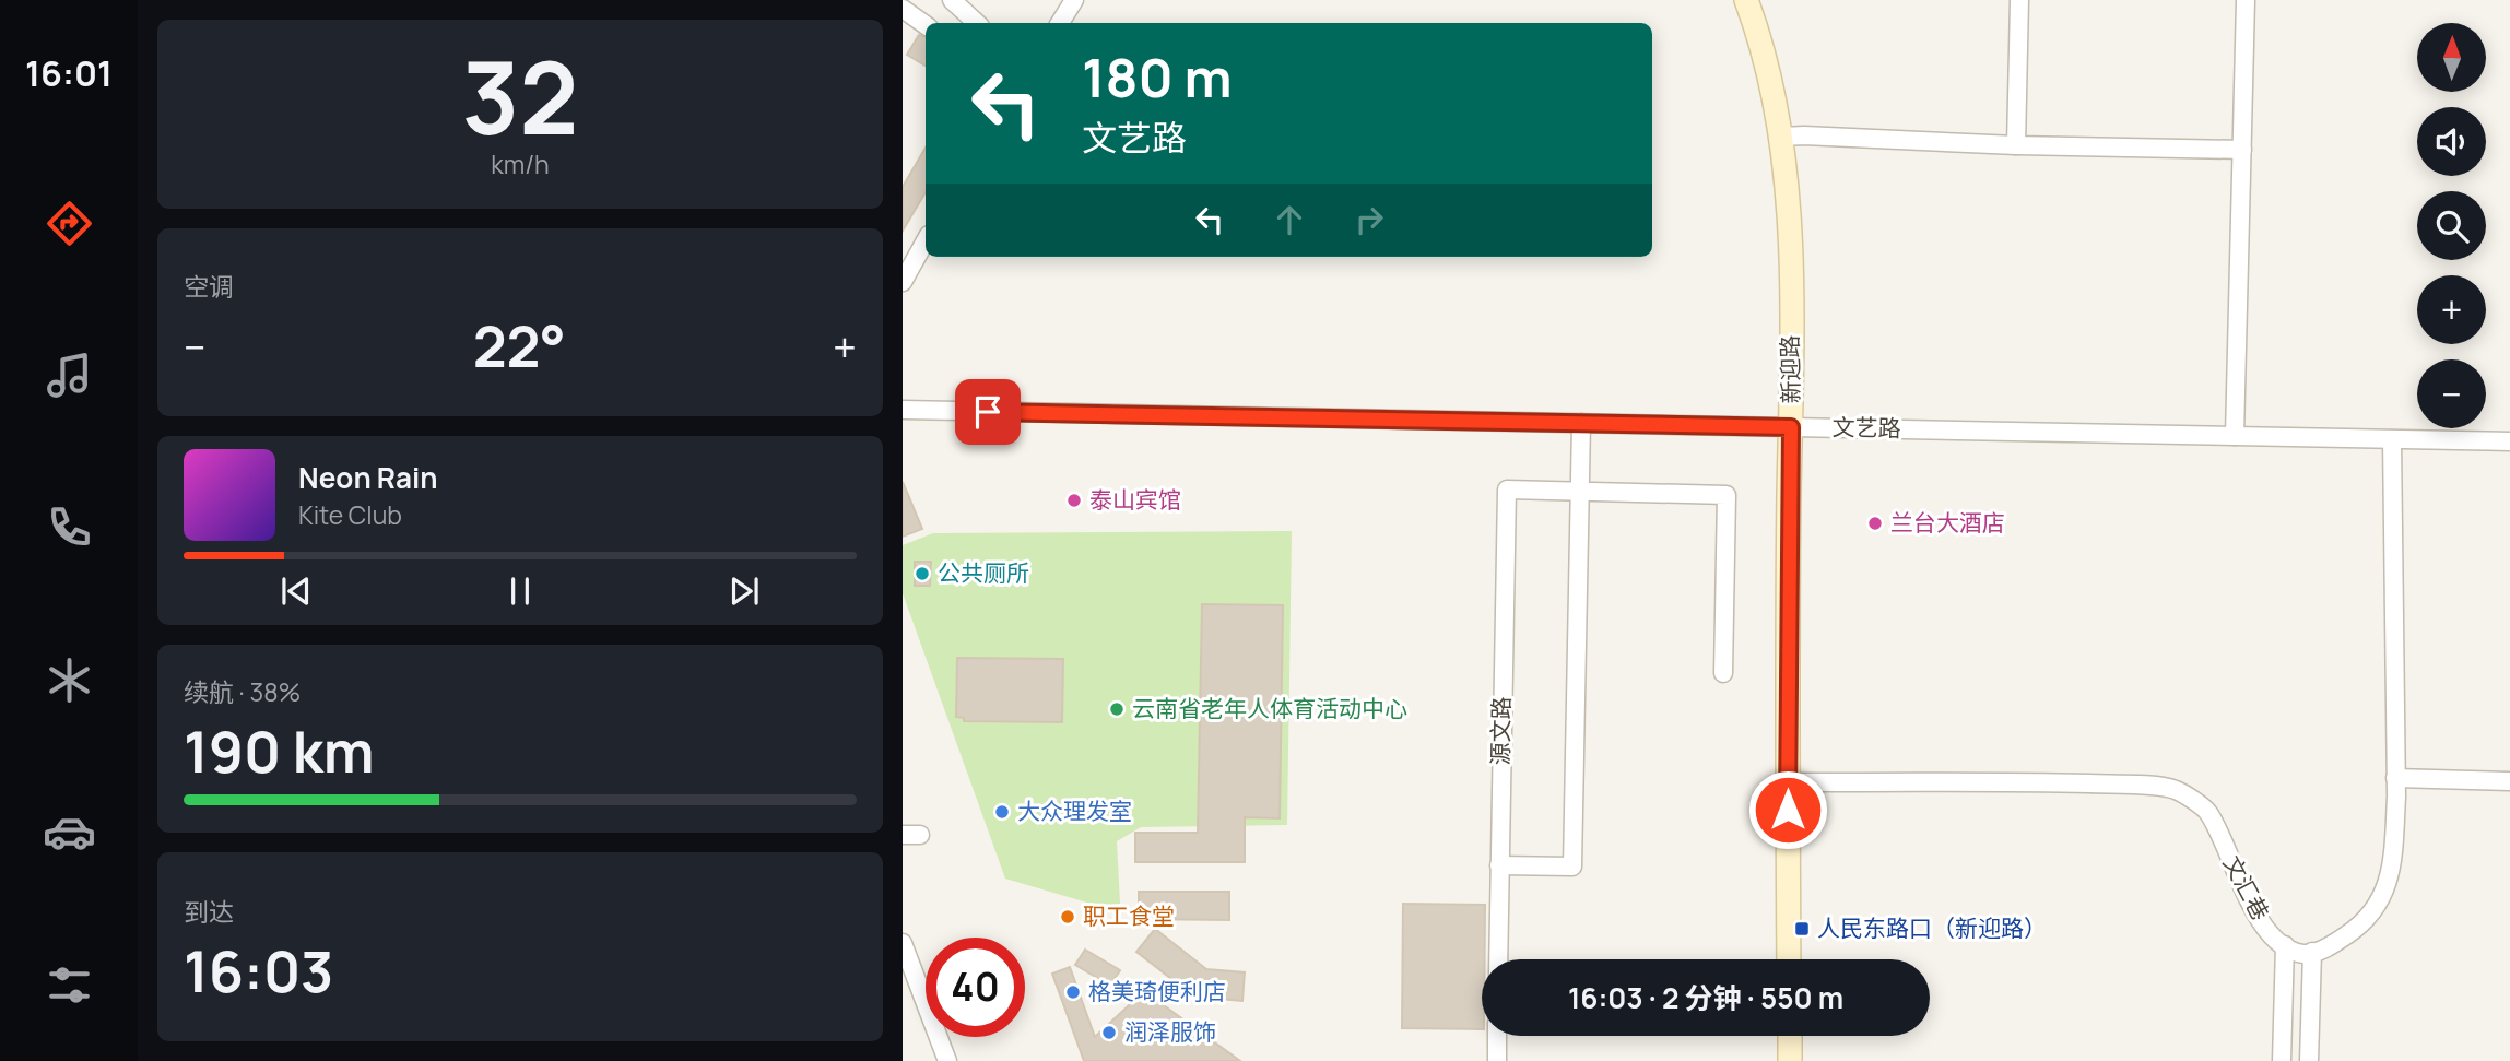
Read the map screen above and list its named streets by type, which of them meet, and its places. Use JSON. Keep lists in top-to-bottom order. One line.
{"streets":{"street":["新迎路","文艺路","源文路","文汇巷"]},"crossings":[["新迎路","文艺路"],["新迎路","文汇巷"]],"places":{"other":["泰山宾馆","兰台大酒店","公共厕所","云南省老年人体育活动中心","大众理发室","职工食堂","格美琦便利店","润泽服饰"],"transit":["人民东路口（新迎路）"]},"north":"top","page":{"tabs":"16:01","tile":[["32","km/h"],"空调",["续航 · 38%","190 km"],["到达","16:03"]],"map_buttons":["+","−"],"turn":["180 m","文艺路"],"heat":["−","22°","+"],"song":["Neon Rain","Kite Club"],"limit":"40","trip":"16:03 · 2 分钟 · 550 m"}}
